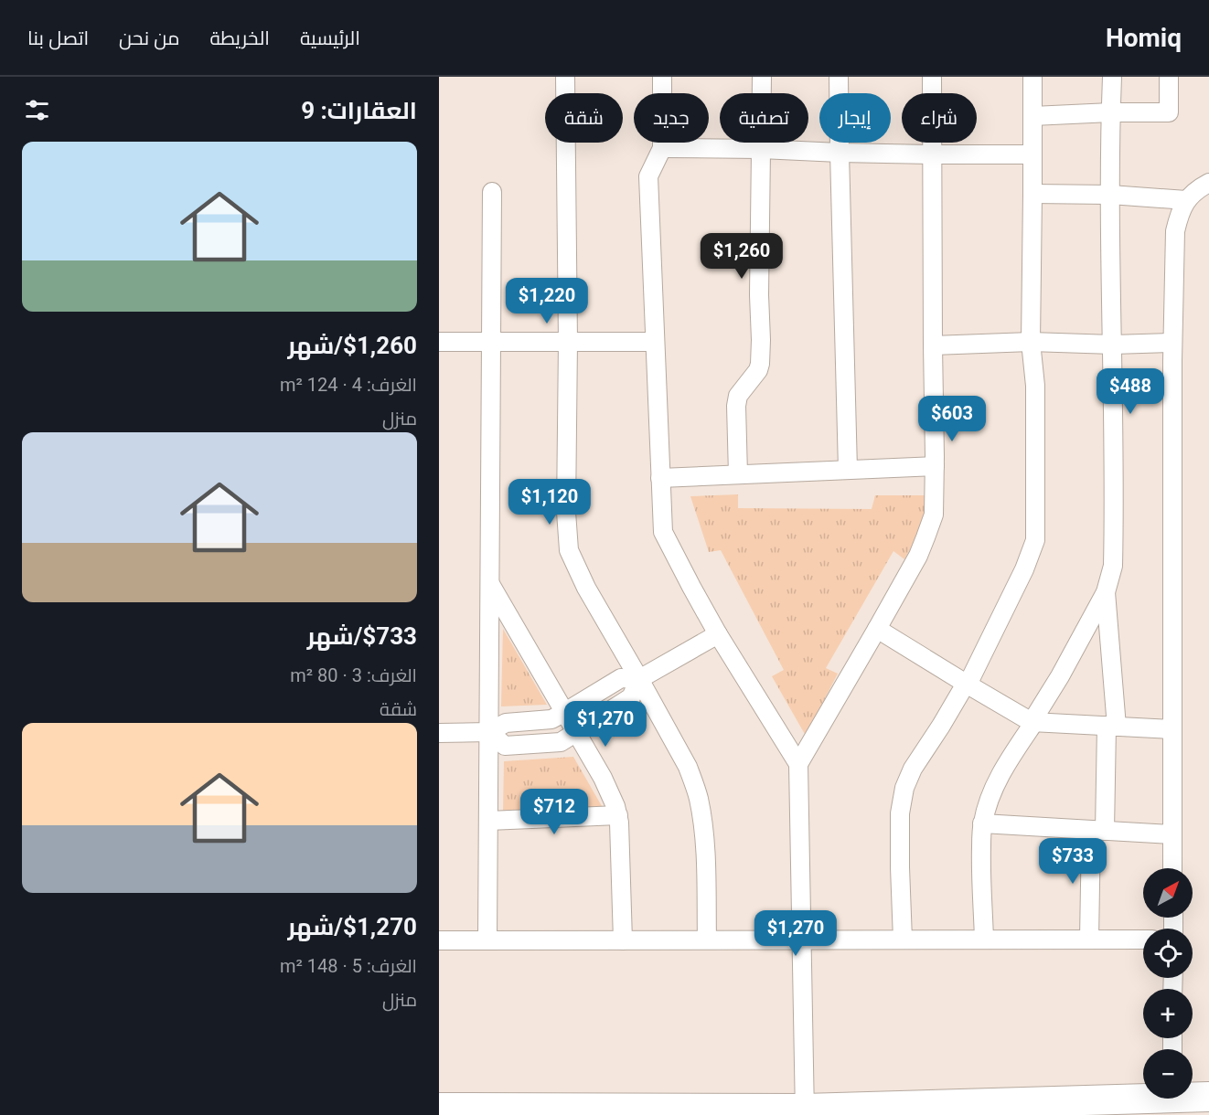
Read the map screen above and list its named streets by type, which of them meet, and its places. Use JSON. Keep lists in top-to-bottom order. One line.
{"north":"top right","page":{"header":"Homiq","nav":["الرئيسية","الخريطة","من نحن","اتصل بنا"],"heading":"العقارات: 9","chip":["شراء","إيجار","تصفية","جديد","شقة"],"list":[{"name":"$1,260/شهر","note":"الغرف: 4 · 124 m² · منزل"},{"name":"$733/شهر","note":"الغرف: 3 · 80 m² · شقة"},{"name":"$1,270/شهر","note":"الغرف: 5 · 148 m² · منزل"}],"price":["$1,260","$1,220","$488","$603","$1,120","$1,270","$712","$733","$1,270"],"map_buttons":["+","−"]}}
